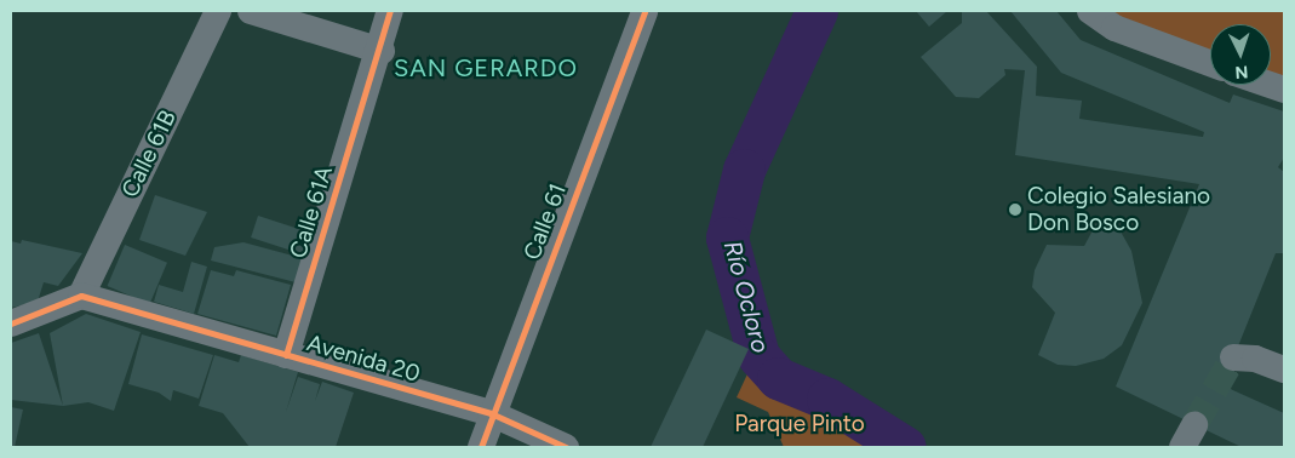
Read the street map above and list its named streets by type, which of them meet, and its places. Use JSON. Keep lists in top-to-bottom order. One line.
{"streets":{"street":["Calle 61B","Calle 61A","Calle 61","Avenida 20"]},"crossings":[["Calle 61B","Avenida 20"],["Calle 61A","Avenida 20"],["Calle 61","Avenida 20"]],"districts":["SAN GERARDO"],"water":["Río Ocloro"],"parks":["Parque Pinto"],"places":["Colegio Salesiano Don Bosco"],"north":"bottom"}
